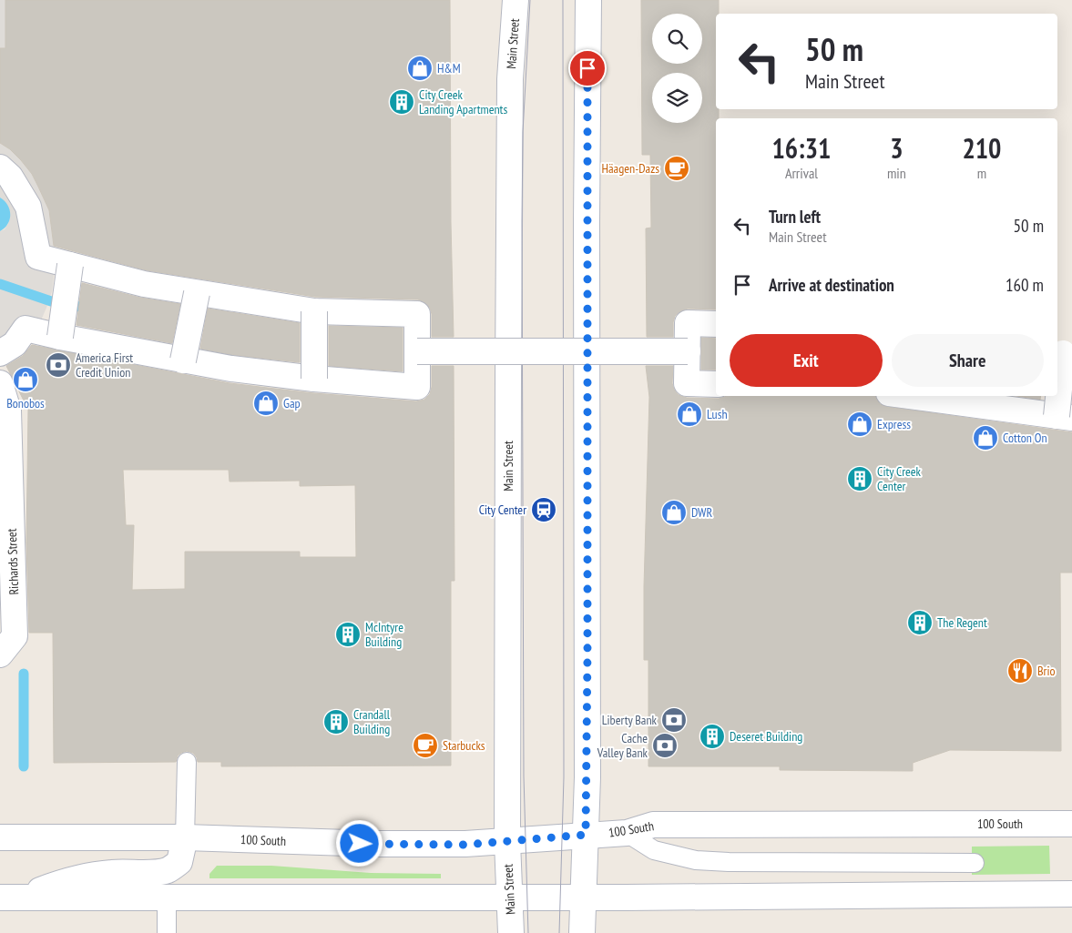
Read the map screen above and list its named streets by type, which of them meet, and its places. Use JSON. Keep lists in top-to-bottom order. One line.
{"streets":{"street":["Main Street","Richards Street","100 South"]},"crossings":[["Main Street","100 South"]],"places":{"shop":["H&M","Bonobos","Gap","Lush","Express","Cotton On","DWR"],"building":["City Creek Landing Apartments","City Creek Center","The Regent","McIntyre Building","Crandall Building","Deseret Building"],"cafe":["Häagen-Dazs","Starbucks"],"bank":["America First Credit Union","Liberty Bank","Cache Valley Bank"],"station":["City Center"],"restaurant":["Brio"]},"page":{"turn":["50 m","Main Street"],"eta":["16:31","Arrival","3","min","210","m"],"list":[{"name":"Turn left","note":"Main Street","value":"50 m"},{"name":"Arrive at destination","value":"160 m"}],"buttons":["Exit","Share"]}}
